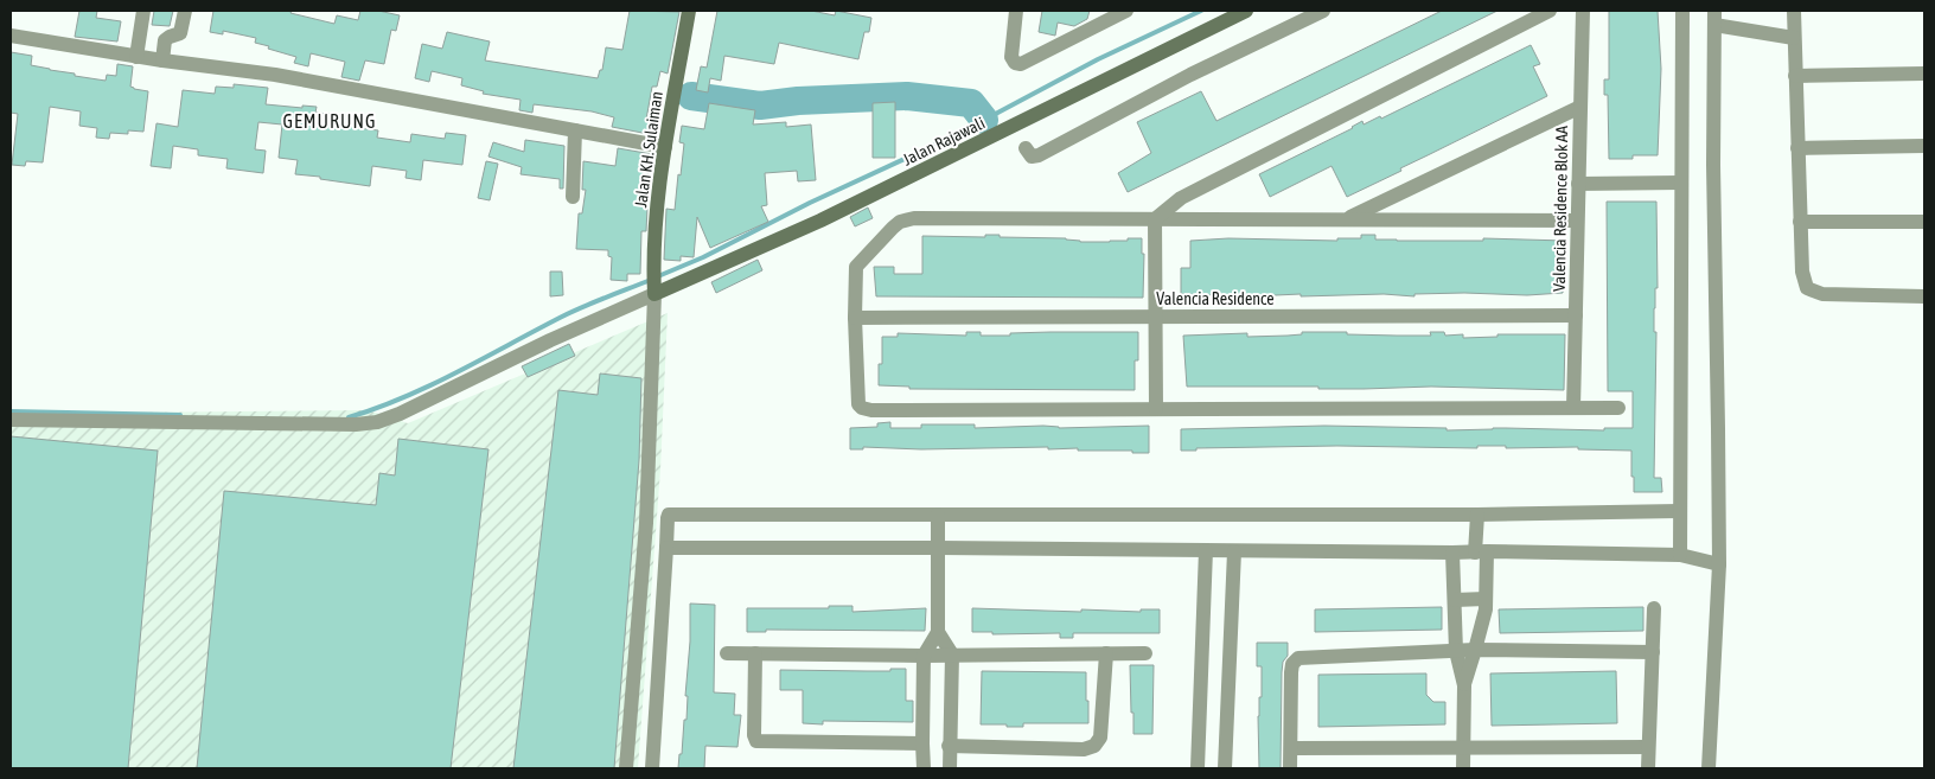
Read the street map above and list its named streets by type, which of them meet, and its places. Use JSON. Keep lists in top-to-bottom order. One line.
{"streets":{"street":["Jalan Rajawali","Jalan KH. Sulaiman","Valencia Residence Blok AA","Valencia Residence"]},"crossings":[["Jalan Rajawali","Jalan KH. Sulaiman"],["Valencia Residence Blok AA","Valencia Residence"]],"districts":["GEMURUNG"]}
